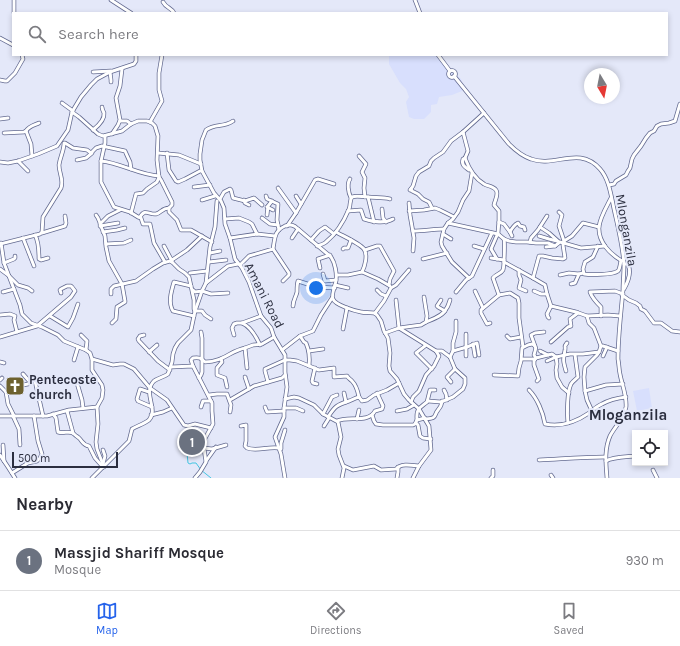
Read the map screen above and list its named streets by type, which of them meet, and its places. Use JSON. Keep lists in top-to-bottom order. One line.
{"streets":{"street":["Mlonganzila","Amani Road"]},"districts":["Mloganzila"],"places":{"church":["Pentecoste church"]},"scale_bar":"500 m","north":"bottom","page":{"search":"Search here","pins":"1","scale":"500 m","heading":"Nearby","list":[{"mark":"1","name":"Massjid Shariff Mosque","note":"Mosque","value":"930 m"}],"nav":["Map","Directions","Saved"]}}
